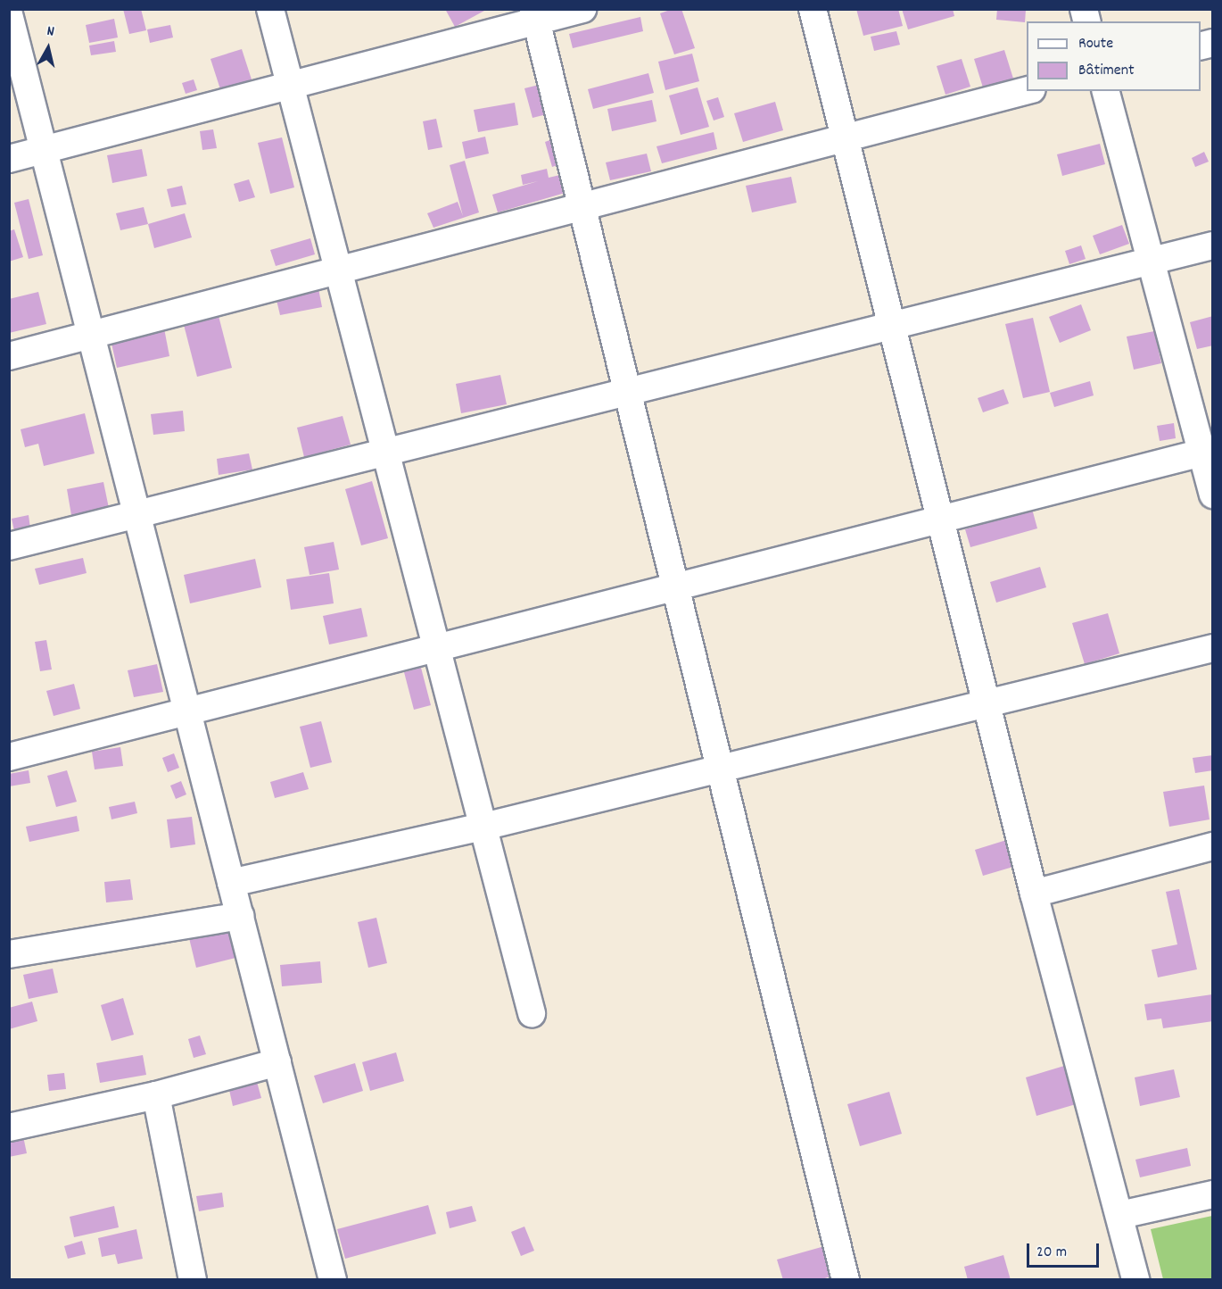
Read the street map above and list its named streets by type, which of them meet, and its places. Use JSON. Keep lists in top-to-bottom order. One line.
{"legend":["Route","Bâtiment"],"scale_bar":"20 m","north":"top"}
